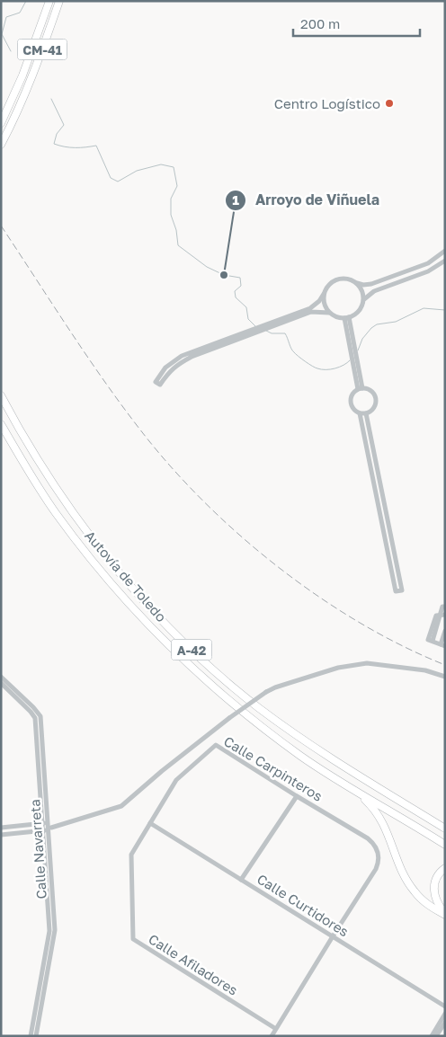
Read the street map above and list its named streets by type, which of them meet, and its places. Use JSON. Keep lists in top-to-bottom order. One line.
{"streets":{"highway":["CM-41","Autovía de Toledo","A-42"],"street":["Calle Carpinteros","Calle Navarreta","Calle Curtidores","Calle Afiladores"]},"crossings":[["Calle Carpinteros","Calle Curtidores"],["Calle Carpinteros","Calle Afiladores"],["Calle Curtidores","Calle Afiladores"]],"places":["Centro Logístico","Arroyo de Viñuela"],"scale_bar":"200 m"}
